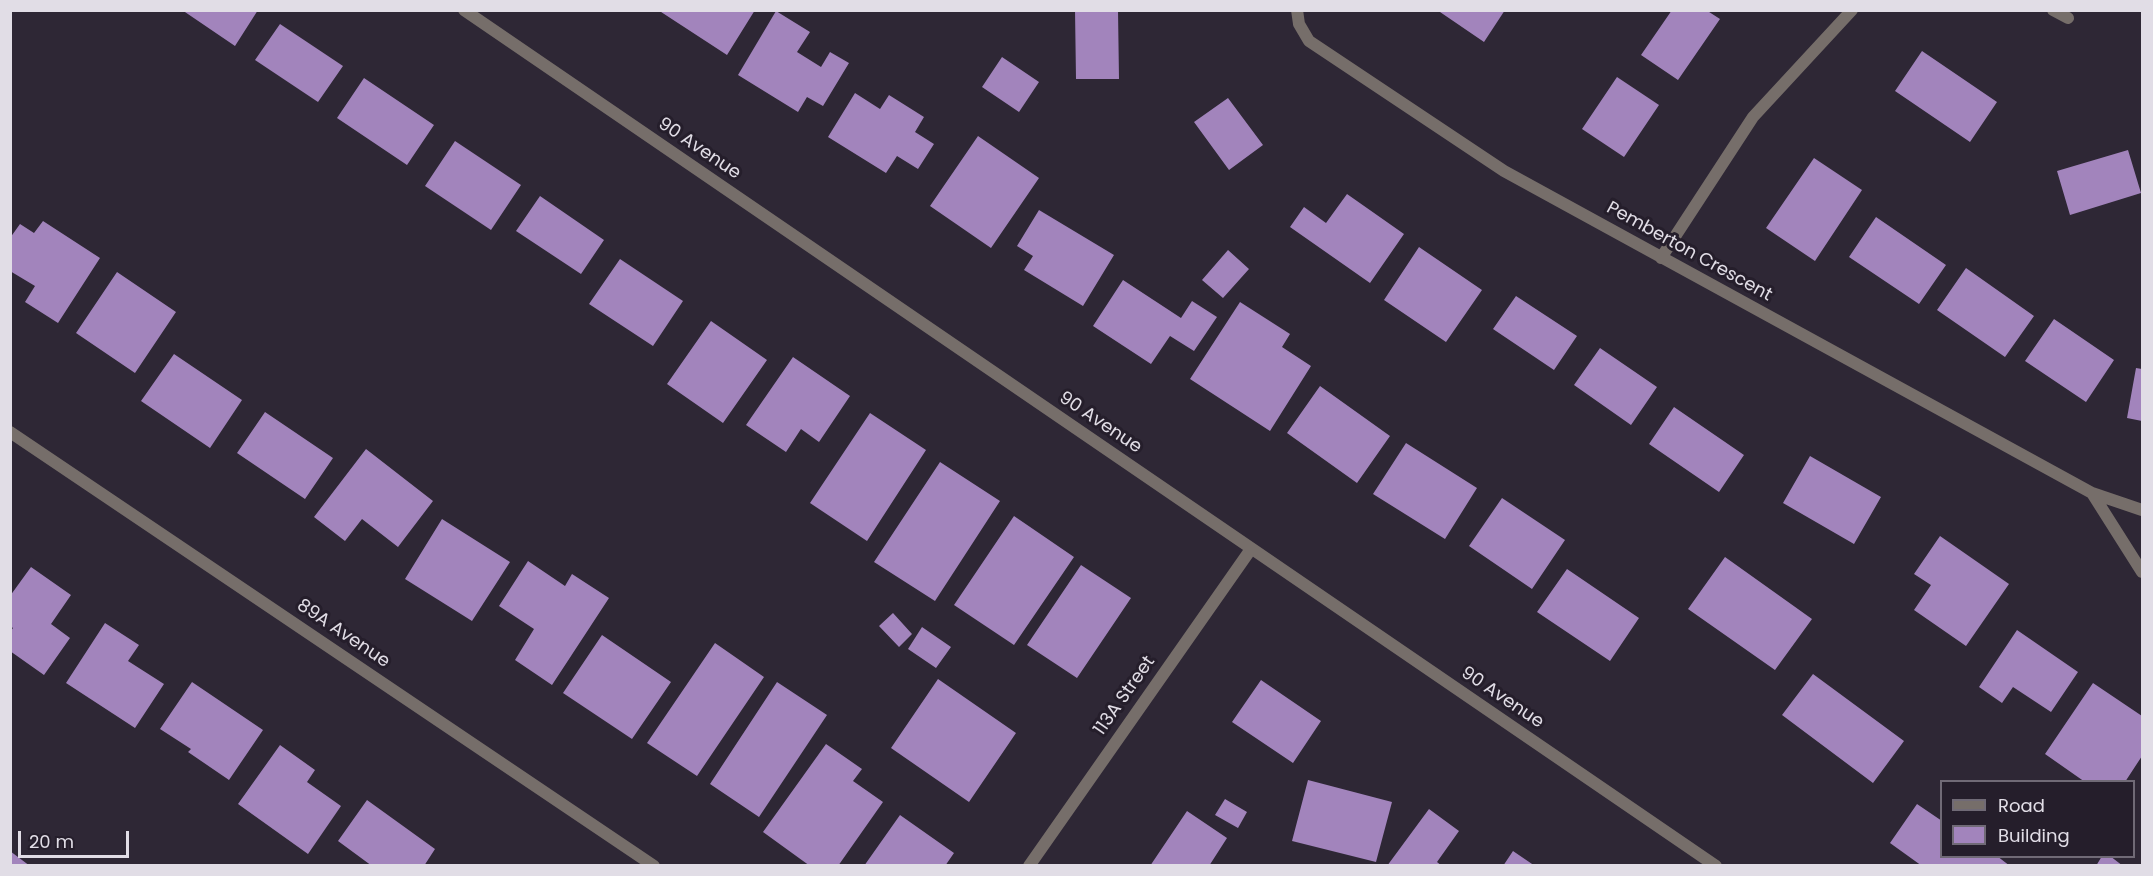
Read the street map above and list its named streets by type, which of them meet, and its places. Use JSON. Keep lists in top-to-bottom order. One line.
{"streets":{"street":["90 Avenue","Pemberton Crescent","89A Avenue","113A Street"]},"crossings":[["90 Avenue","113A Street"]],"legend":["Road","Building"],"scale_bar":"20 m"}
